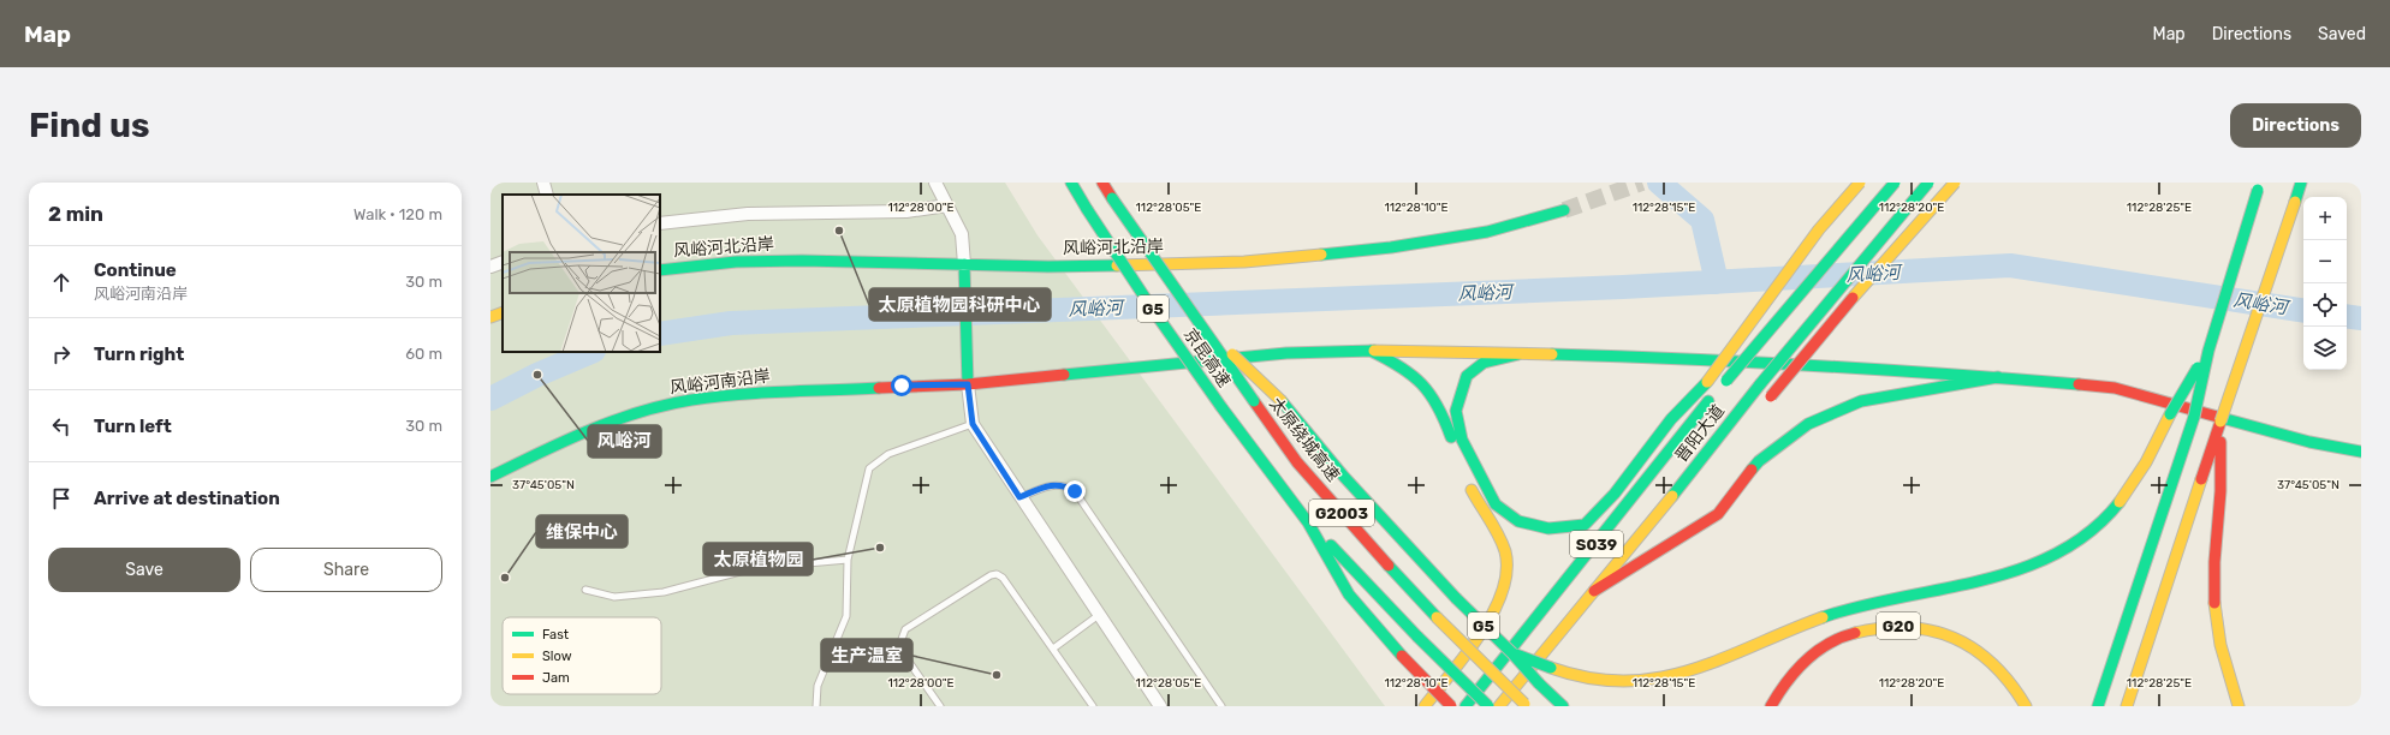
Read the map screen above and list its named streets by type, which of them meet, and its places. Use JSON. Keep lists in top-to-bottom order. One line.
{"streets":{"main road":["风峪河北沿岸","G5","京昆高速","风峪河南沿岸","晋阳大道","太原绕城高速","G2003","S039","G20"]},"crossings":[["G5","京昆高速"],["G5","太原绕城高速"],["G5","G2003"],["京昆高速","太原绕城高速"],["京昆高速","G2003"],["晋阳大道","S039"]],"water":["风峪河"],"places":["太原植物园科研中心","风峪河","太原植物园","维保中心","生产温室"],"legend":["Fast","Slow","Jam"],"page":{"header":"Map","nav":["Map","Directions","Saved"],"buttons":["Directions",["Save","Share"]],"title":"Find us","heading":["2 min","Walk · 120 m"],"map_buttons":["+","−"],"list":[["Continue","风峪河南沿岸","30 m"],["Turn right","60 m"],["Turn left","30 m"],"Arrive at destination"]},"coordinates":["112°28'00\"E","112°28'05\"E","112°28'10\"E","112°28'15\"E","112°28'20\"E","112°28'25\"E","37°45'05\"N"]}
